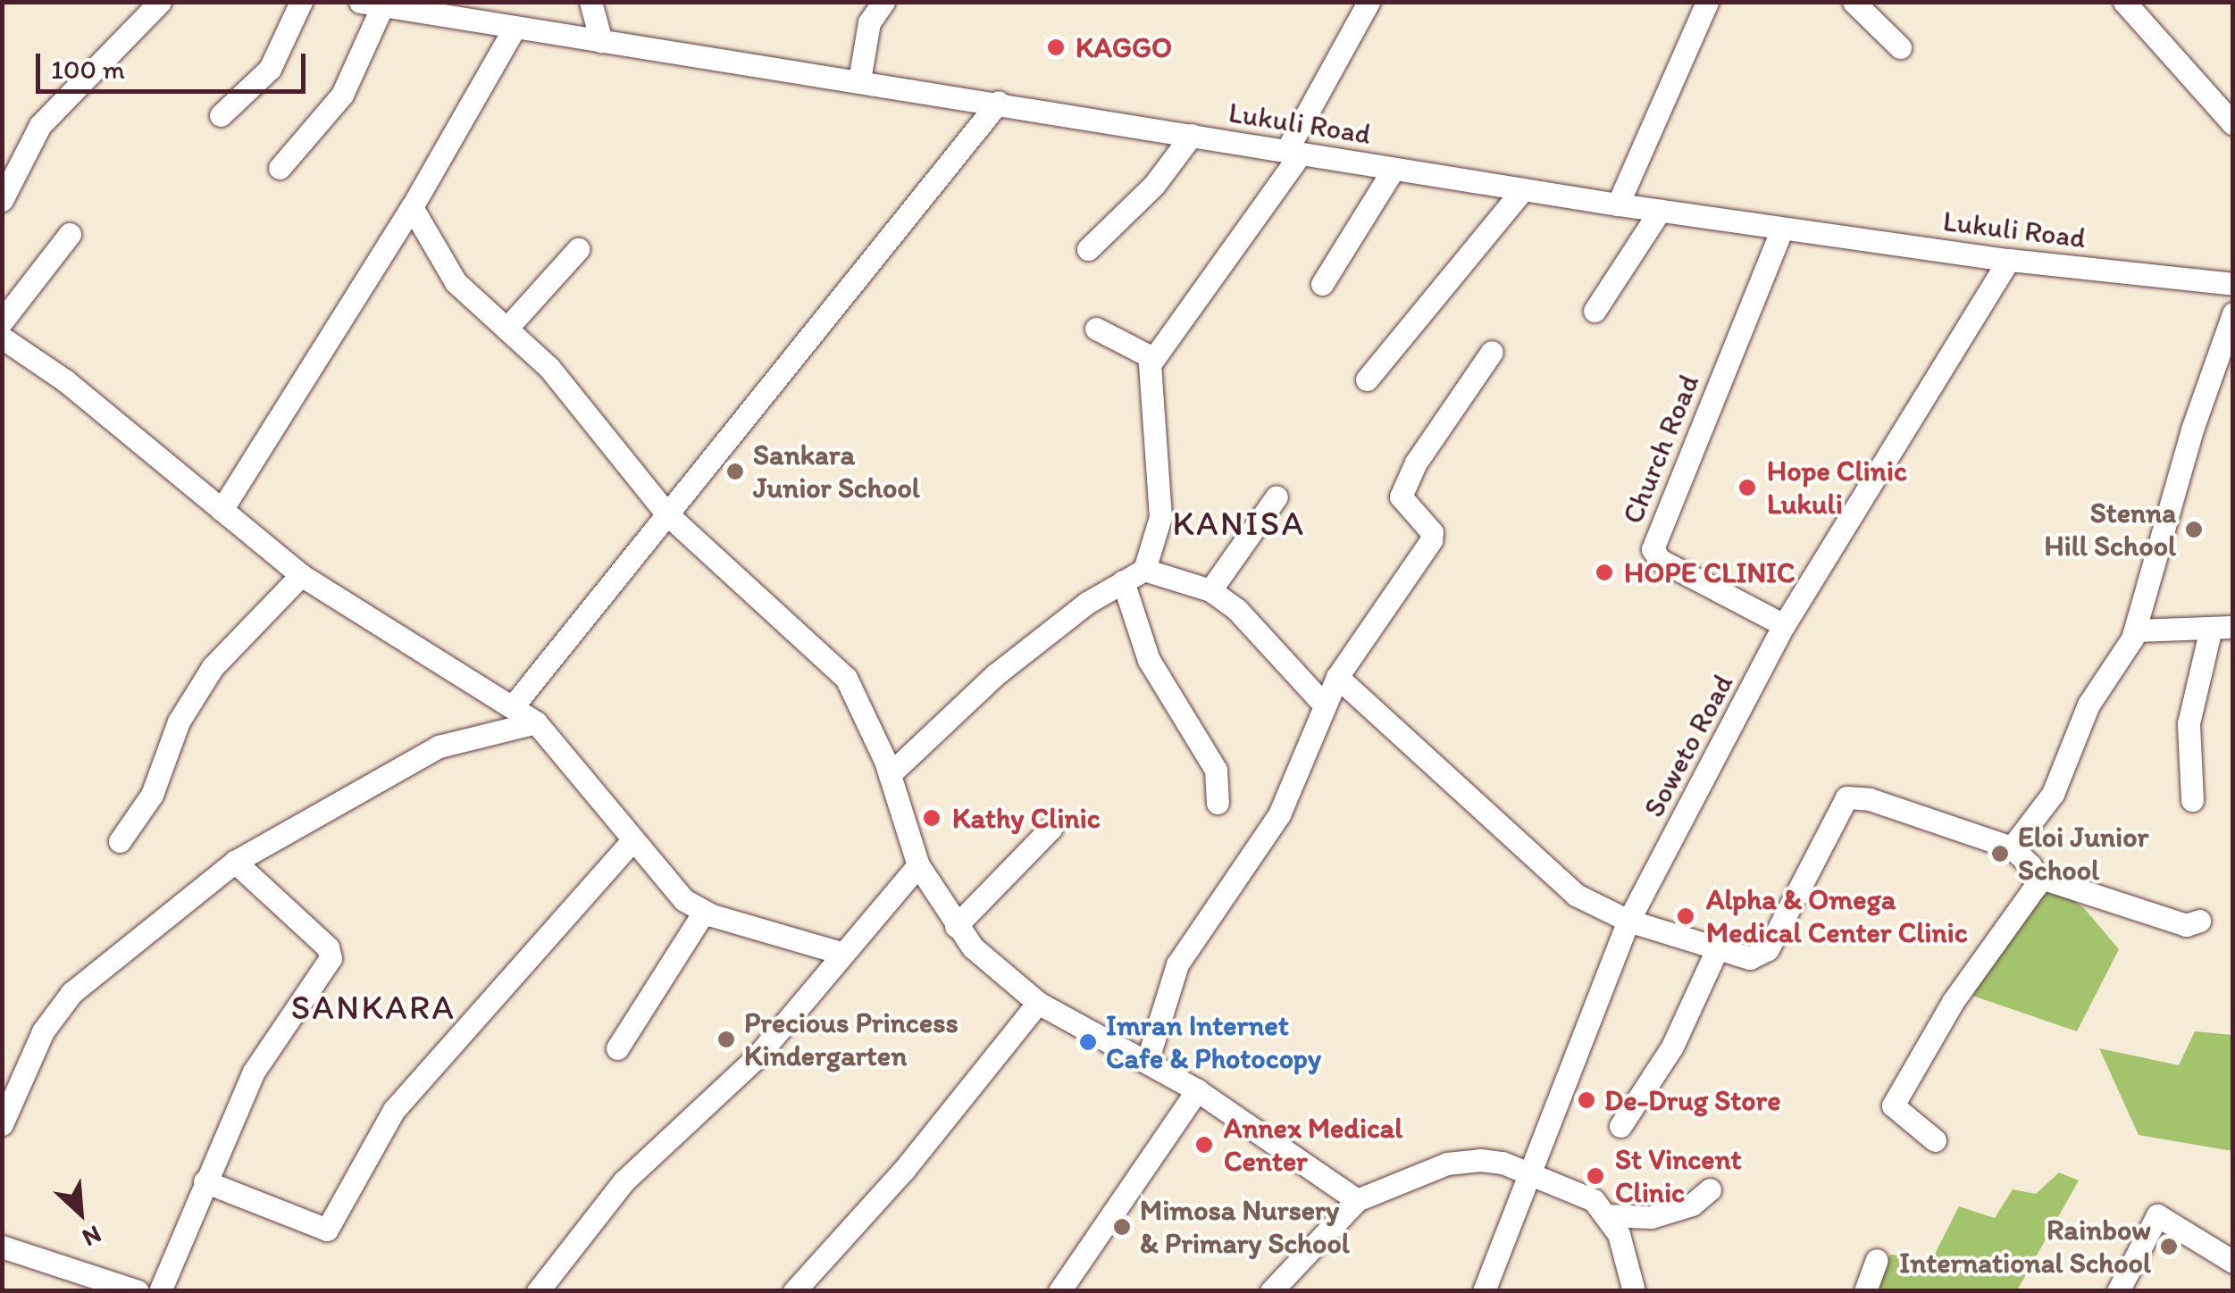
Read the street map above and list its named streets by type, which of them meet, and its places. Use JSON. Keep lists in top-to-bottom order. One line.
{"streets":{"street":["Lukuli Road","Church Road","Soweto Road"]},"crossings":[["Lukuli Road","Church Road"],["Lukuli Road","Soweto Road"],["Church Road","Soweto Road"]],"districts":["KANISA","SANKARA"],"places":["KAGGO","Sankara Junior School","Hope Clinic Lukuli","Stenna Hill School","HOPE CLINIC","Kathy Clinic","Eloi Junior School","Alpha & Omega Medical Center Clinic","Precious Princess Kindergarten","Imran Internet Cafe & Photocopy","De-Drug Store","Annex Medical Center","St Vincent Clinic","Mimosa Nursery & Primary School","Rainbow International School"],"scale_bar":"100 m","north":"bottom right"}
